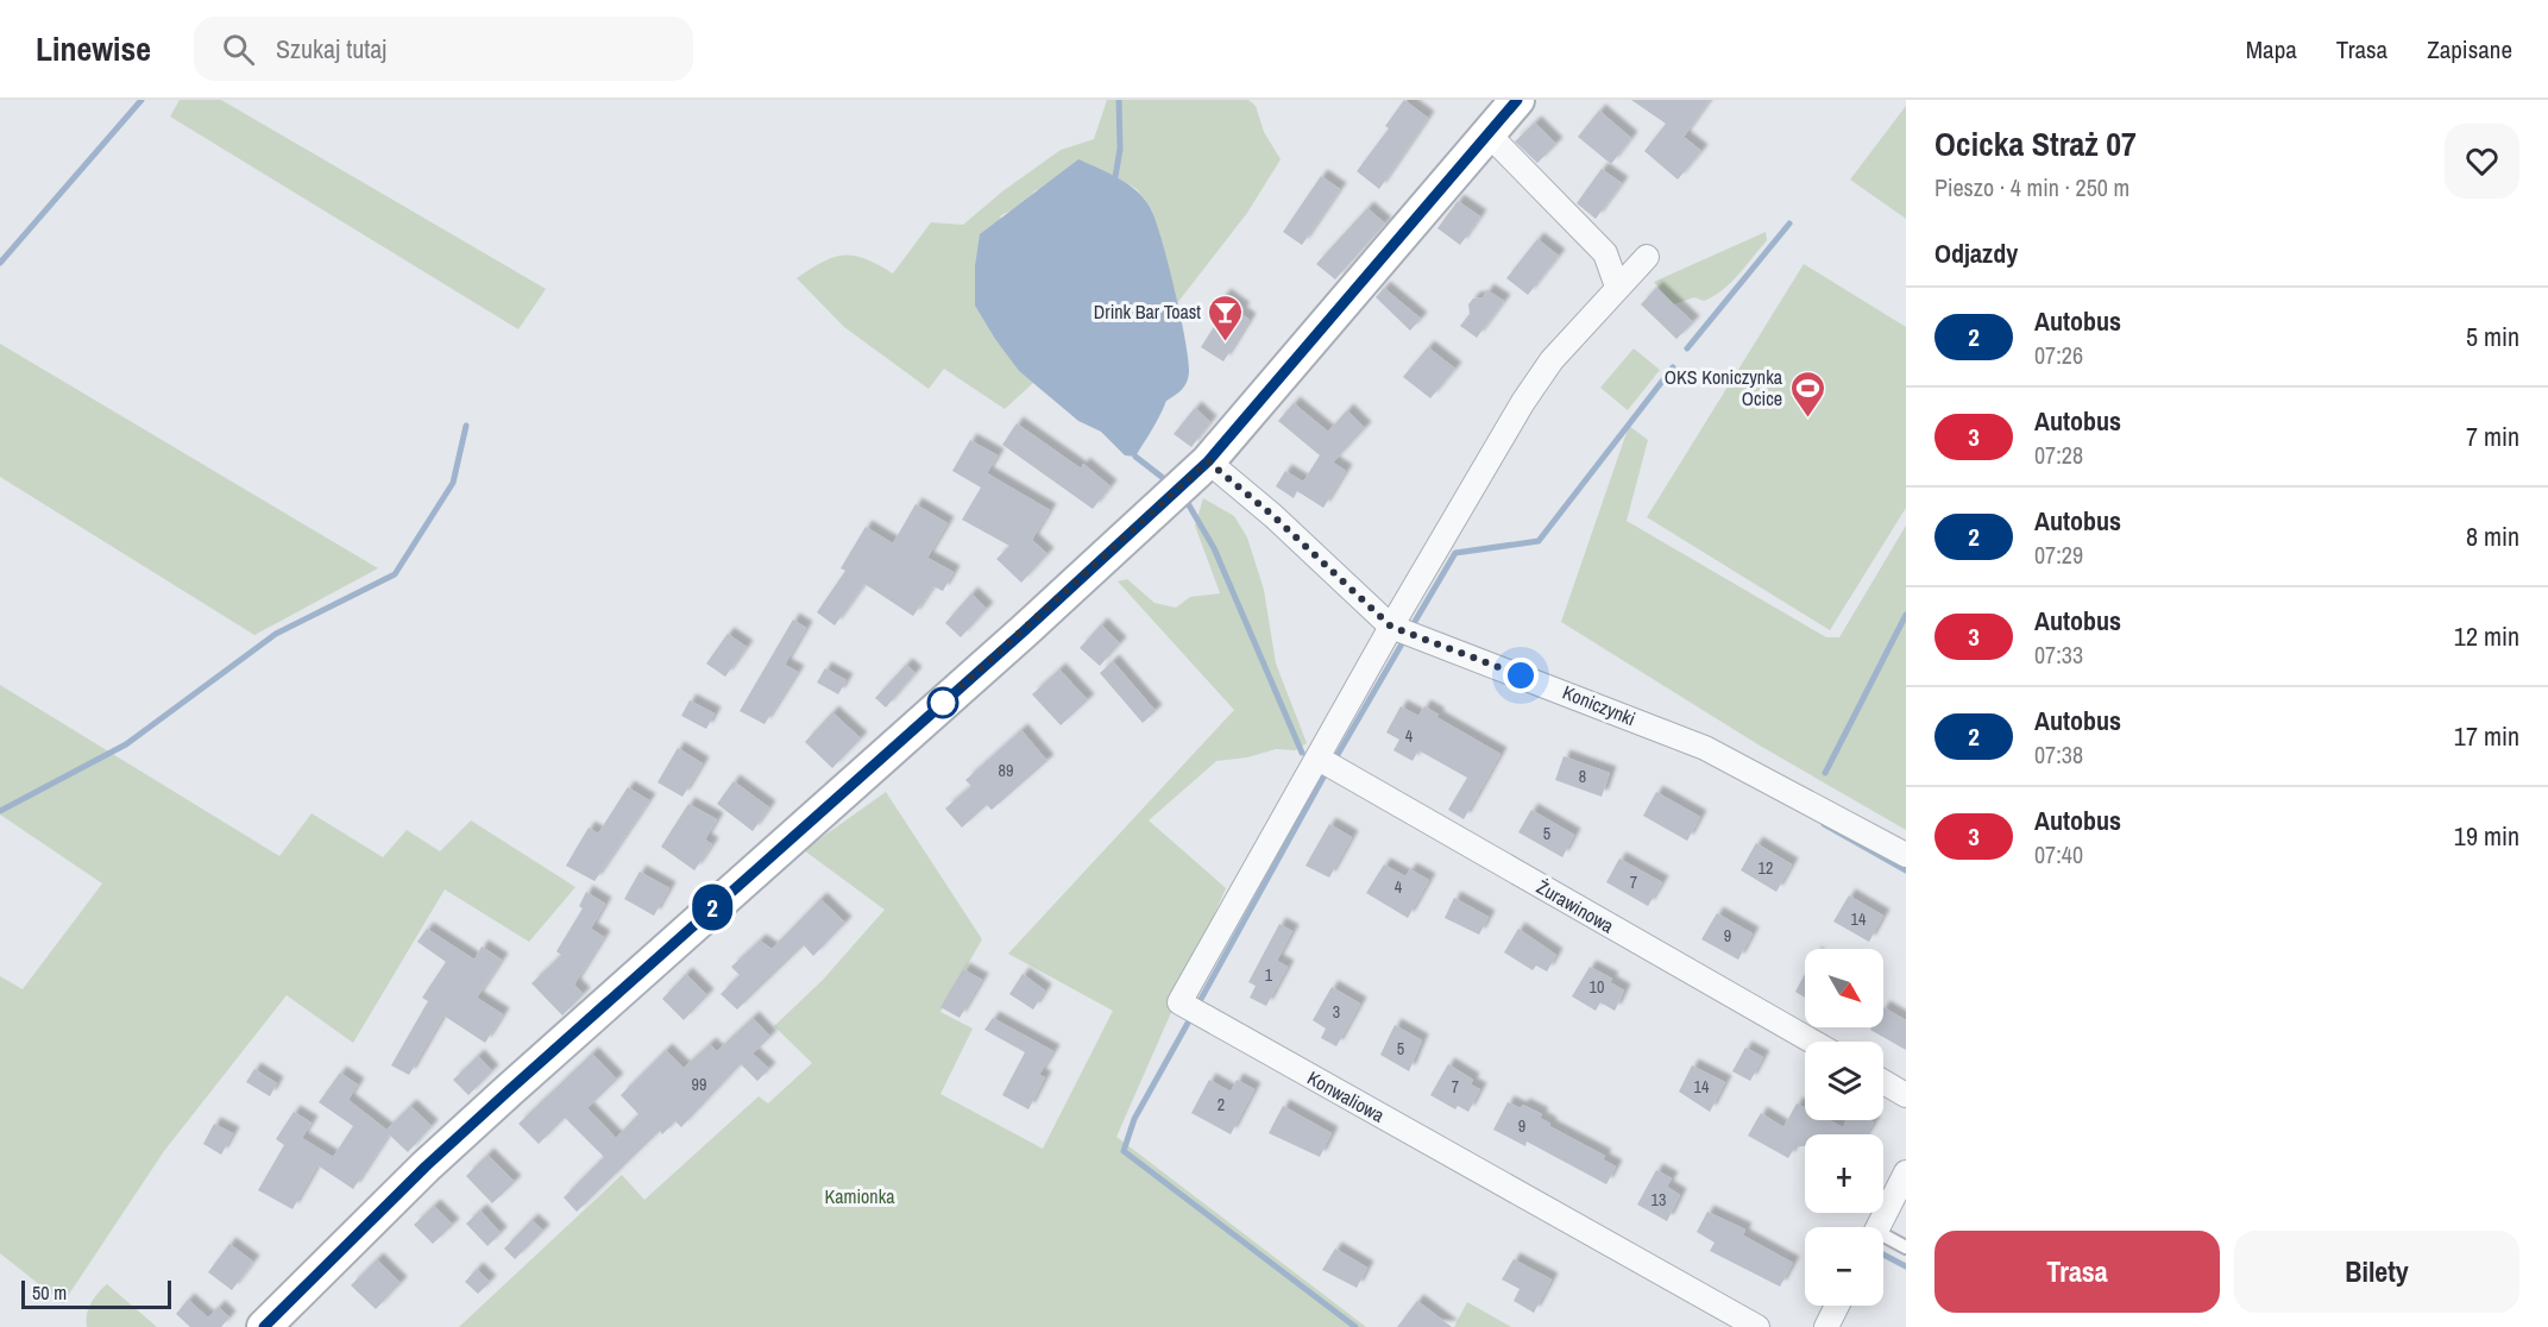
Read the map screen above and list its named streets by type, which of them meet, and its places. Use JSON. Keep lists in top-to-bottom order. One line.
{"streets":{"street":["Koniczynki","Żurawinowa","Konwaliowa"]},"crossings":[["Żurawinowa","Konwaliowa"]],"parks":["Kamionka"],"places":{"bar":["Drink Bar Toast"],"sports":["OKS Koniczynka Ocice"]},"lines":["bus line 2"],"house_numbers":["4","89","8","5","12","7","4","14","9","1","10","3","5","99","7","14","2","9","13"],"scale_bar":"50 m","north":"bottom right","page":{"header":"Linewise","search":"Szukaj tutaj","nav":["Mapa","Trasa","Zapisane"],"on_map":"2","heading":[["Ocicka Straż 07","Pieszo · 4 min · 250 m"],"Odjazdy"],"list":[{"mark":"2","name":"Autobus","note":"07:26","value":"5 min"},{"mark":"3","name":"Autobus","note":"07:28","value":"7 min"},{"mark":"2","name":"Autobus","note":"07:29","value":"8 min"},{"mark":"3","name":"Autobus","note":"07:33","value":"12 min"},{"mark":"2","name":"Autobus","note":"07:38","value":"17 min"},{"mark":"3","name":"Autobus","note":"07:40","value":"19 min"}],"map_buttons":["+","−"],"buttons":["Trasa","Bilety"],"scale":"50 m"}}
